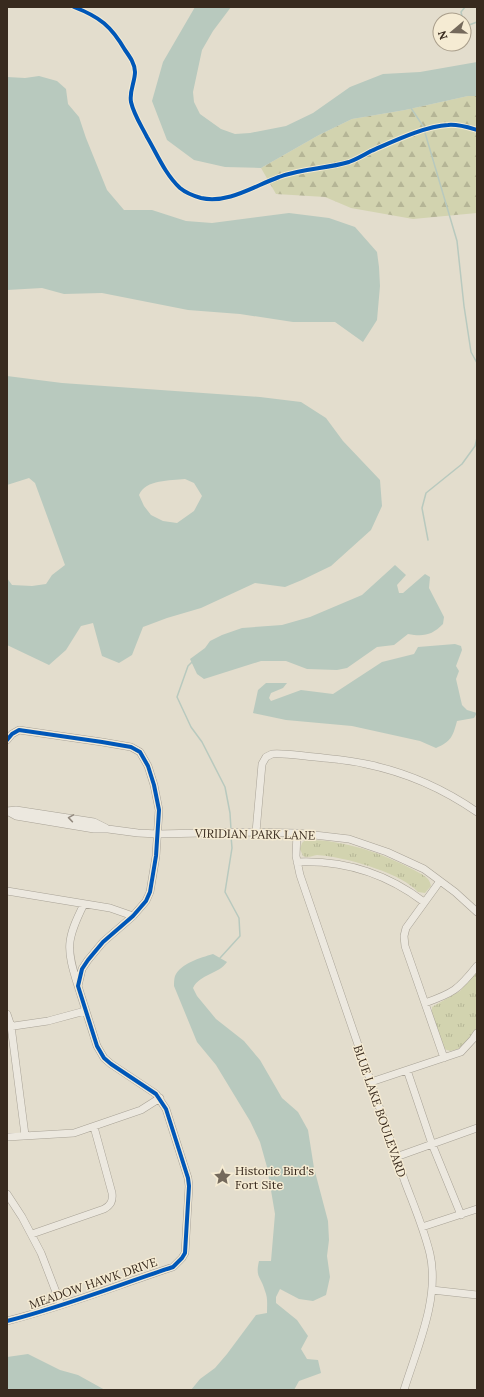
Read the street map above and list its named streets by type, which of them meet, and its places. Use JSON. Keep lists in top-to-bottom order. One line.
{"streets":{"street":["VIRIDIAN PARK LANE","BLUE LAKE BOULEVARD","MEADOW HAWK DRIVE"]},"crossings":[["VIRIDIAN PARK LANE","BLUE LAKE BOULEVARD"]],"places":{"place":["Historic Bird's Fort Site"]},"north":"left"}
